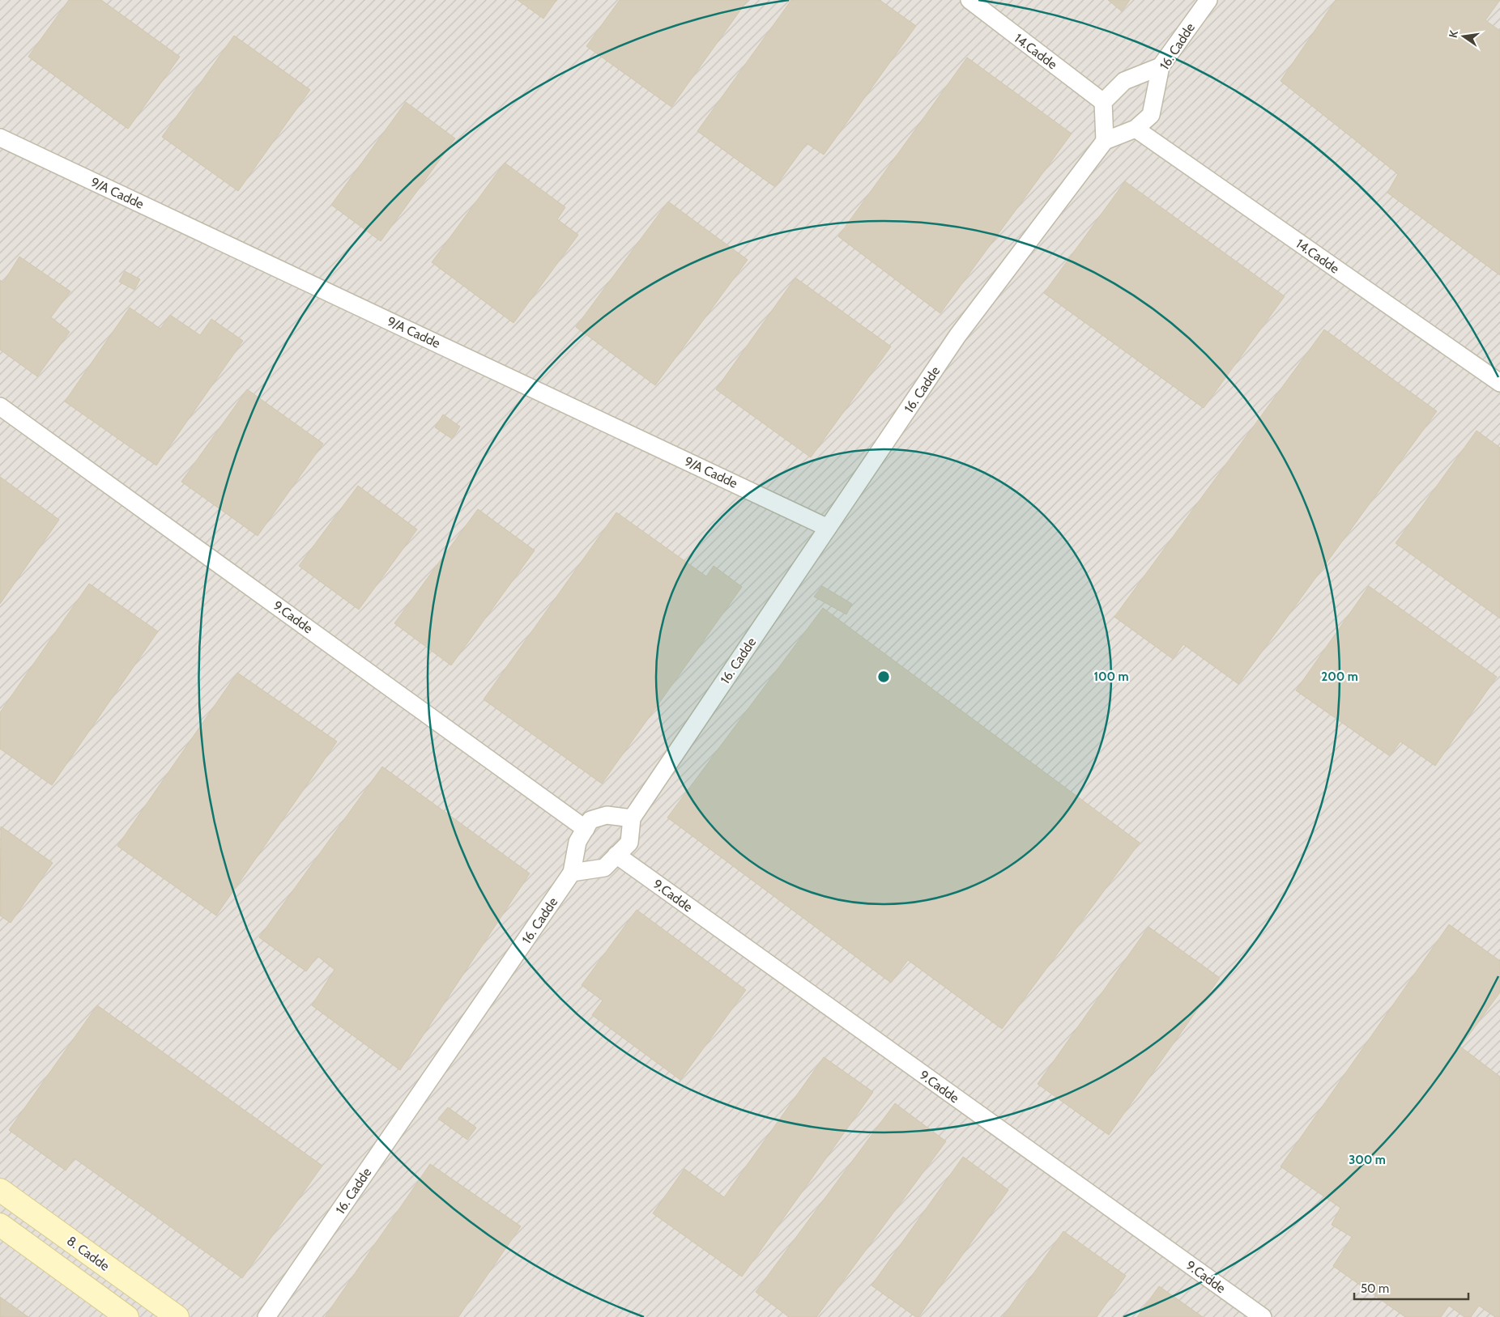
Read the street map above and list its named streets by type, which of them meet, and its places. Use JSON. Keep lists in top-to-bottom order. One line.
{"streets":{"street":["16. Cadde","14.Cadde","9/A Cadde","9.Cadde","8. Cadde"]},"crossings":[["16. Cadde","14.Cadde"],["16. Cadde","9/A Cadde"],["16. Cadde","9.Cadde"]],"scale_bar":"50 m","north":"left","rings":["100 m","200 m","300 m"]}
